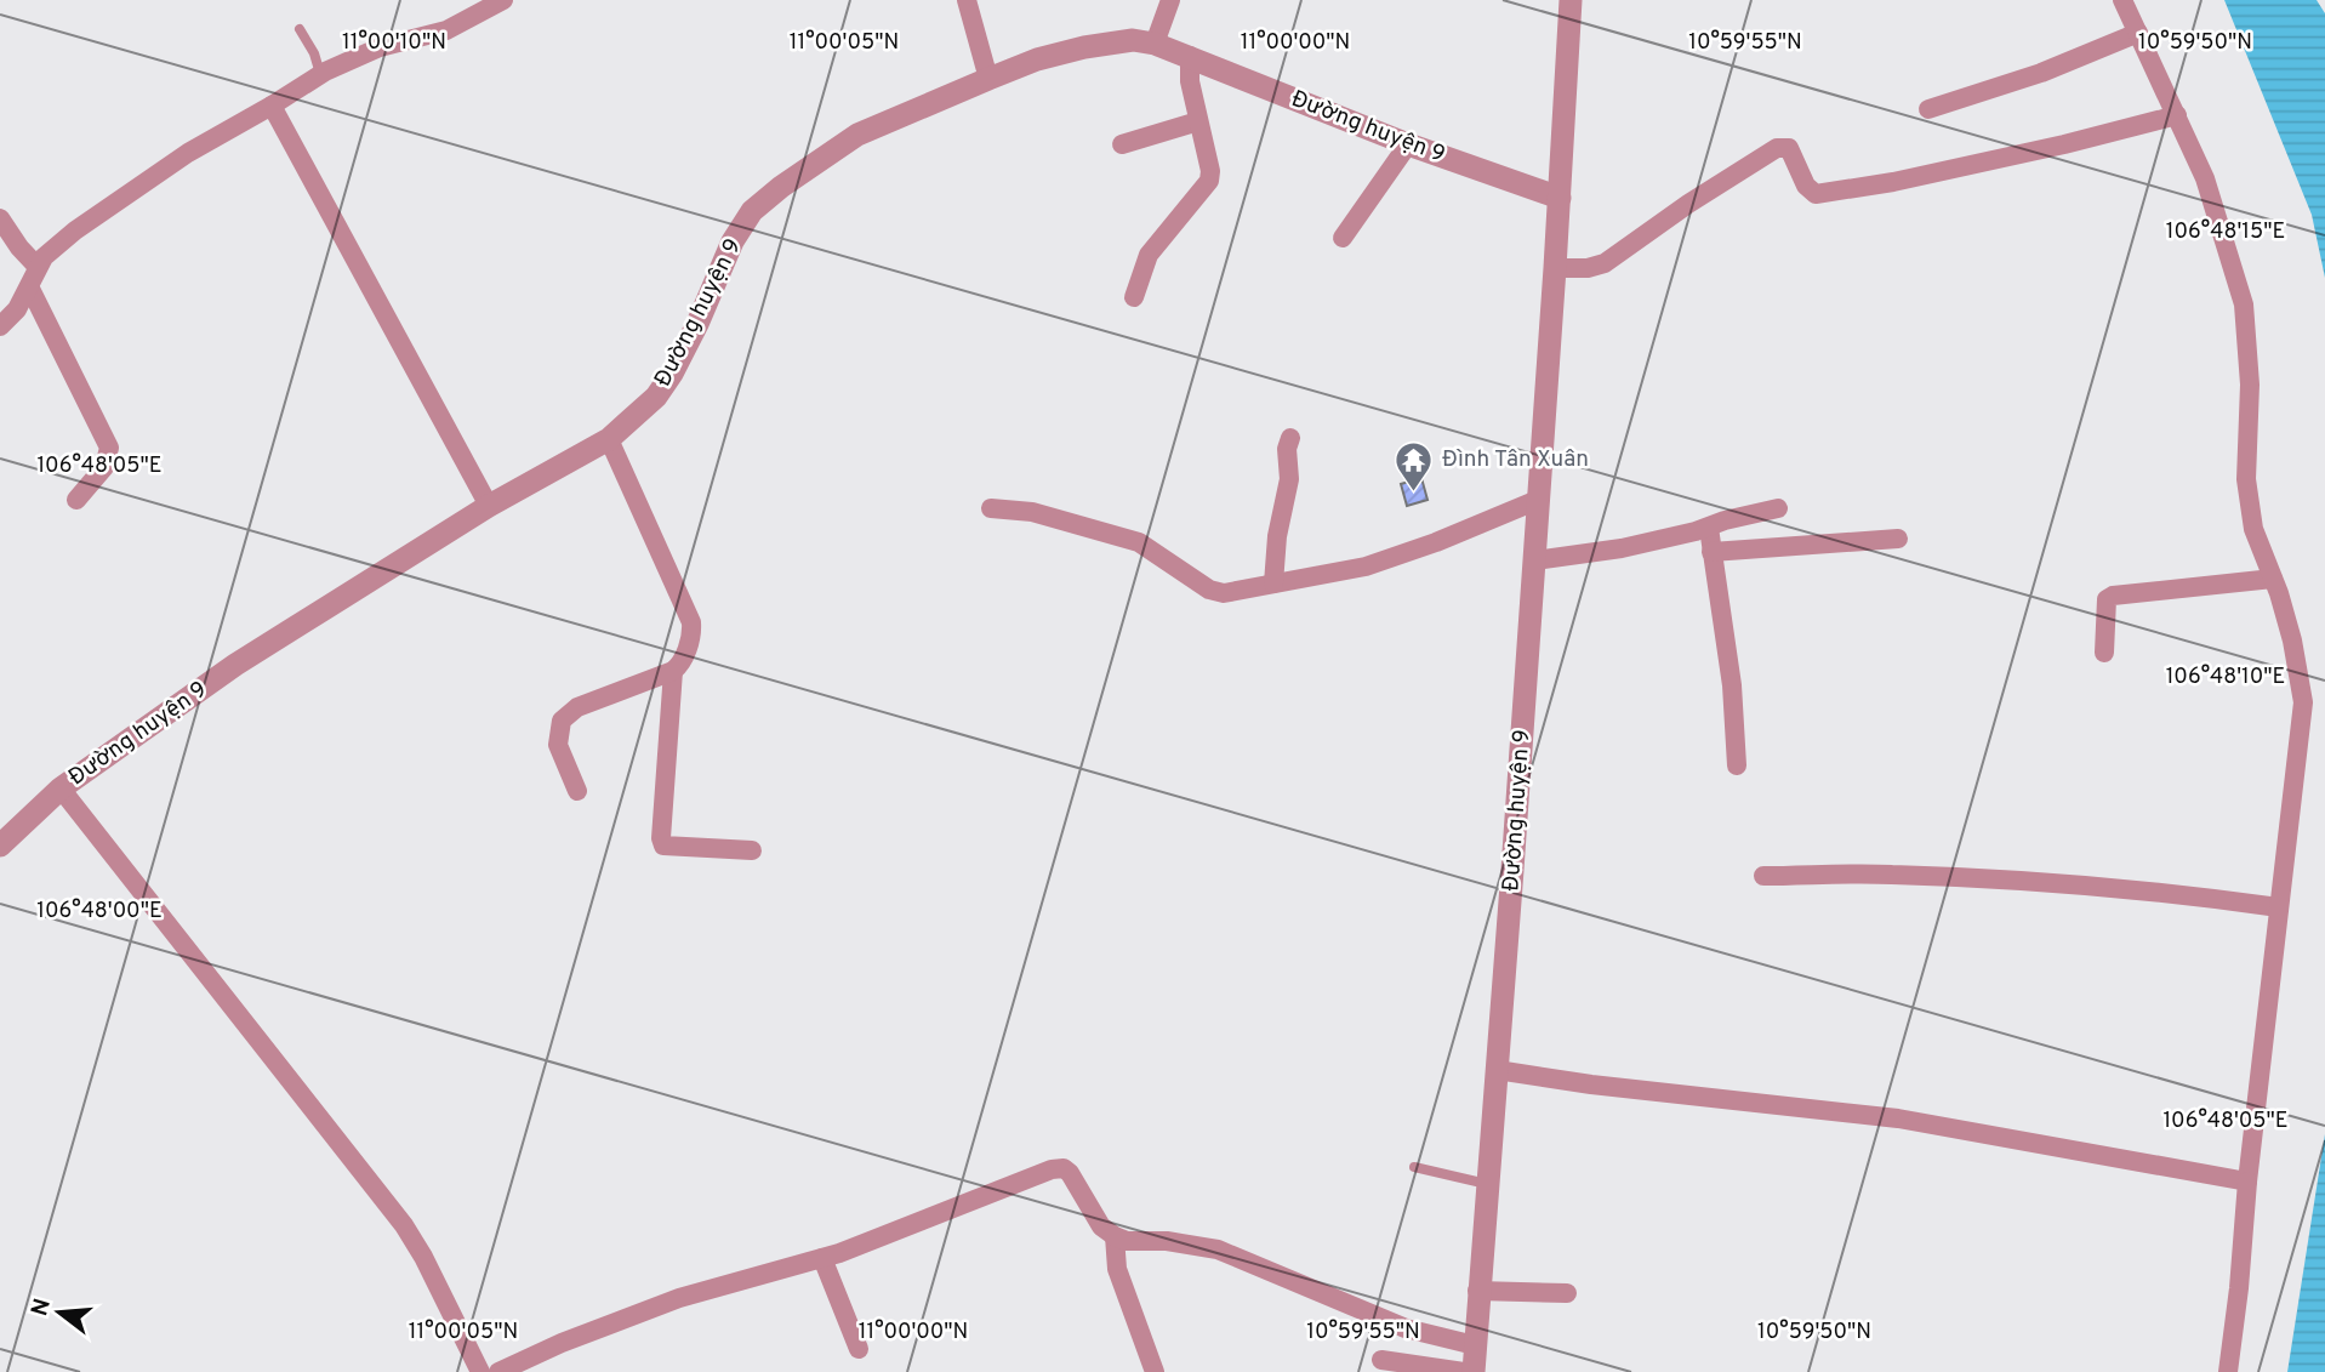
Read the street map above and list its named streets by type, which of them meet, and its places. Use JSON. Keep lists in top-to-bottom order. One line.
{"streets":{"street":["Đường huyện 9"]},"places":{"temple":["Đình Tân Xuân"]},"north":"left","coordinates":["11°00'10\"N","11°00'05\"N","11°00'00\"N","10°59'55\"N","10°59'50\"N","106°48'15\"E","106°48'05\"E","106°48'10\"E","106°48'00\"E"]}
